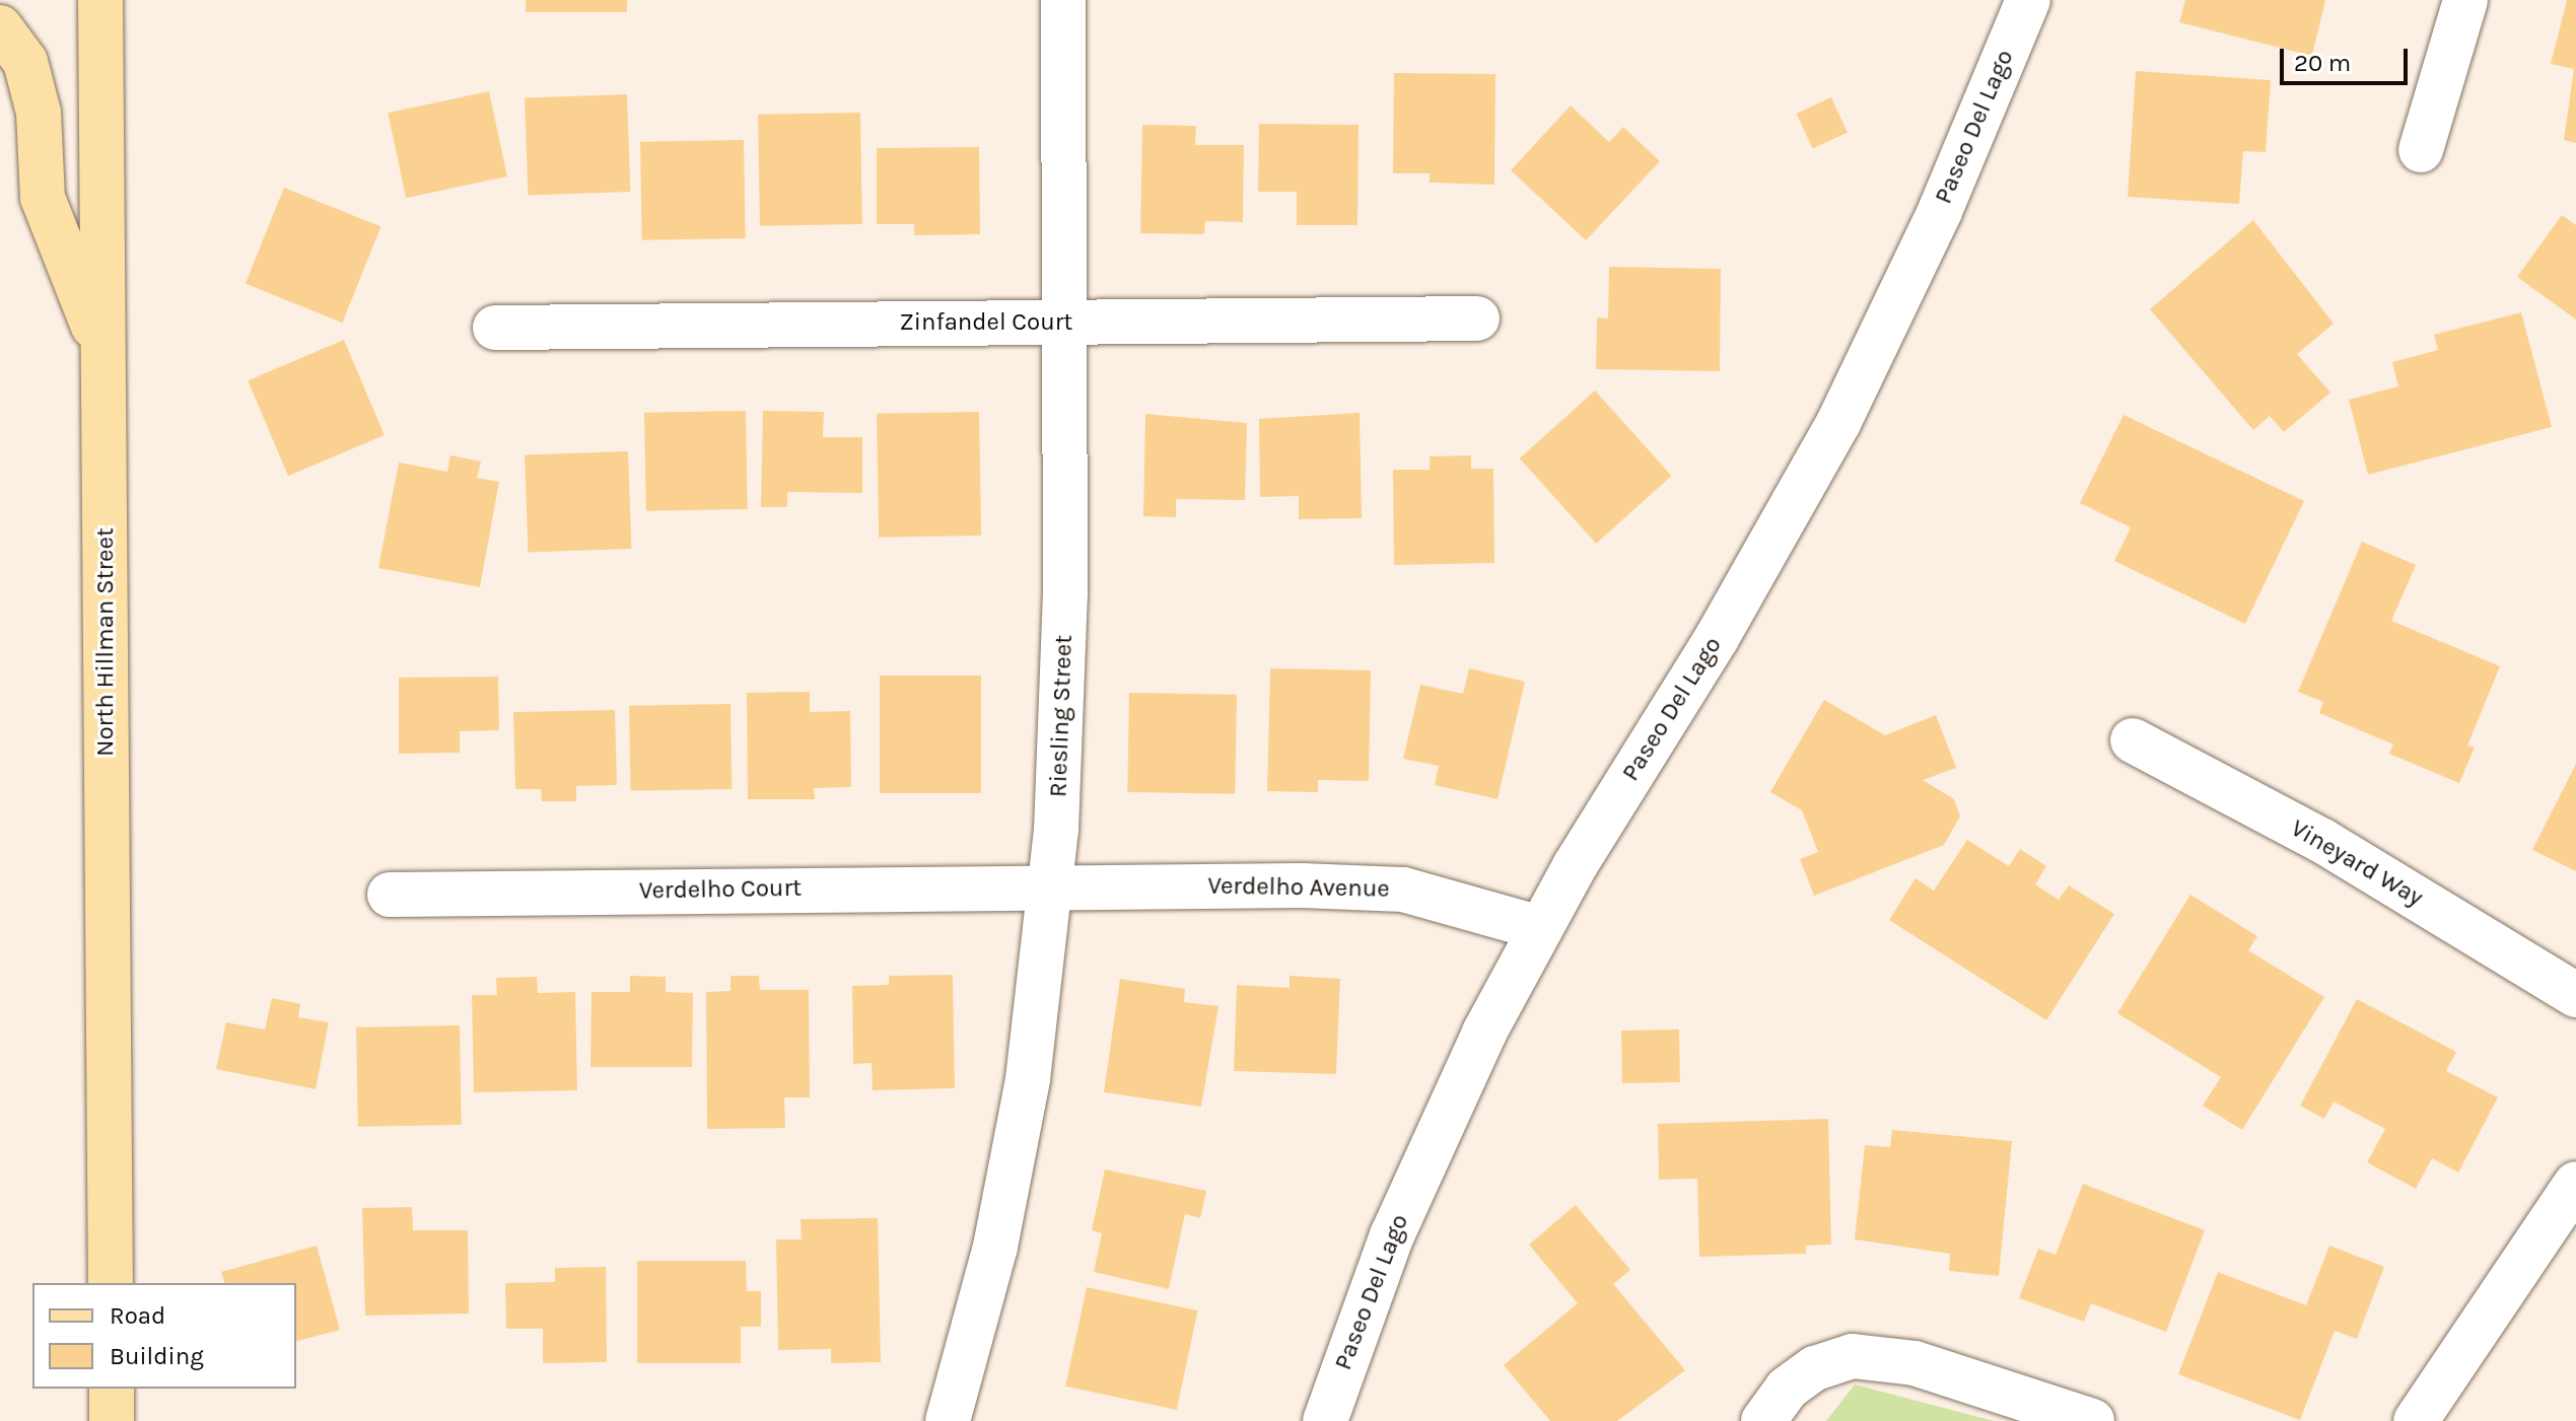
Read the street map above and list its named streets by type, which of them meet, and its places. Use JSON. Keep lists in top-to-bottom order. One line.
{"streets":{"main road":["North Hillman Street"],"street":["Paseo Del Lago","Zinfandel Court","Riesling Street","Vineyard Way","Verdelho Avenue","Verdelho Court"]},"crossings":[["Paseo Del Lago","Verdelho Avenue"],["Zinfandel Court","Riesling Street"],["Riesling Street","Verdelho Avenue"],["Riesling Street","Verdelho Court"],["Verdelho Avenue","Verdelho Court"]],"legend":["Road","Building"],"scale_bar":"20 m"}
